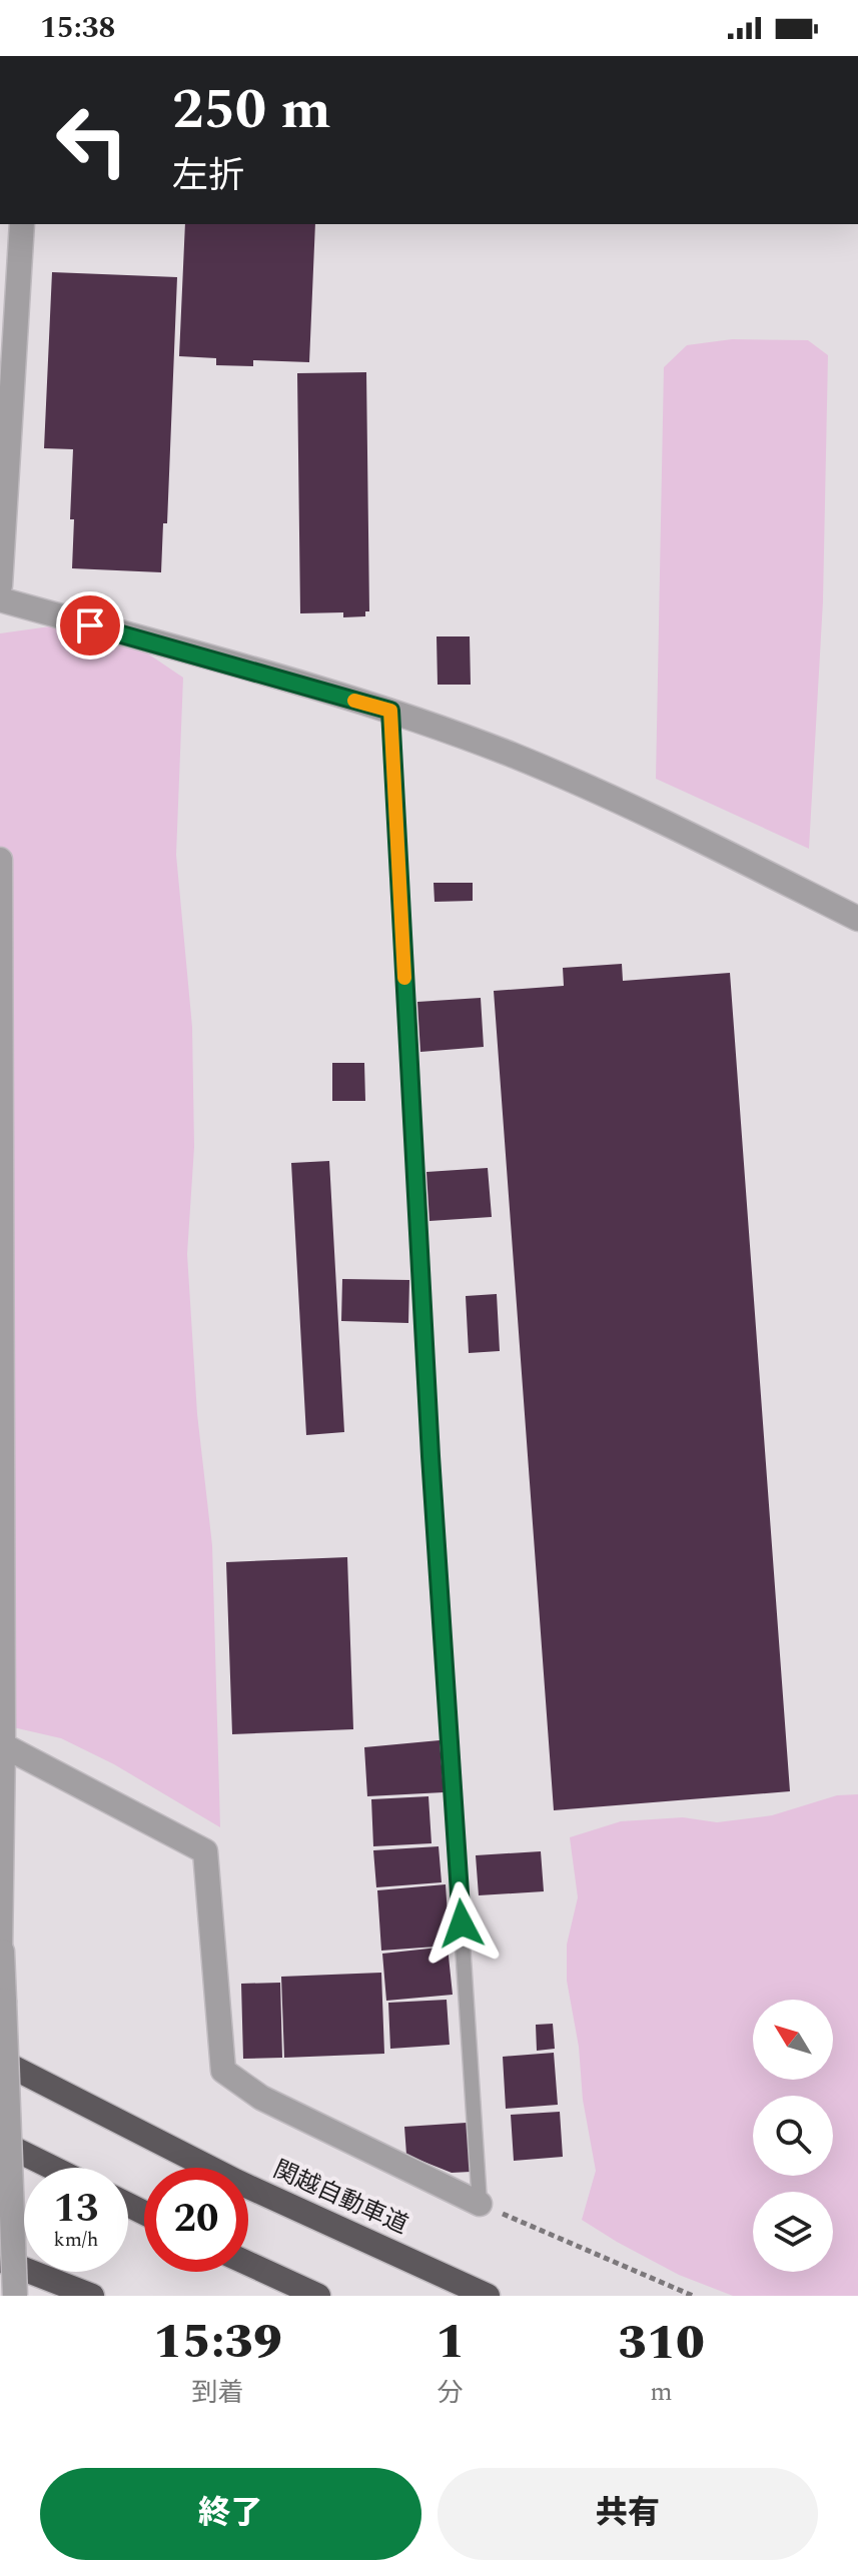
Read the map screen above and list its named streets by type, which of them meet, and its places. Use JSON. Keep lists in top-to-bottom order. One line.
{"streets":{"highway":["関越自動車道"]},"north":"top left","page":{"status":"15:38","turn":["250 m","左折"],"speed":"13 km/h","limit":"20","eta":["15:39","到着","1","分","310","m"],"buttons":["終了","共有"]}}
